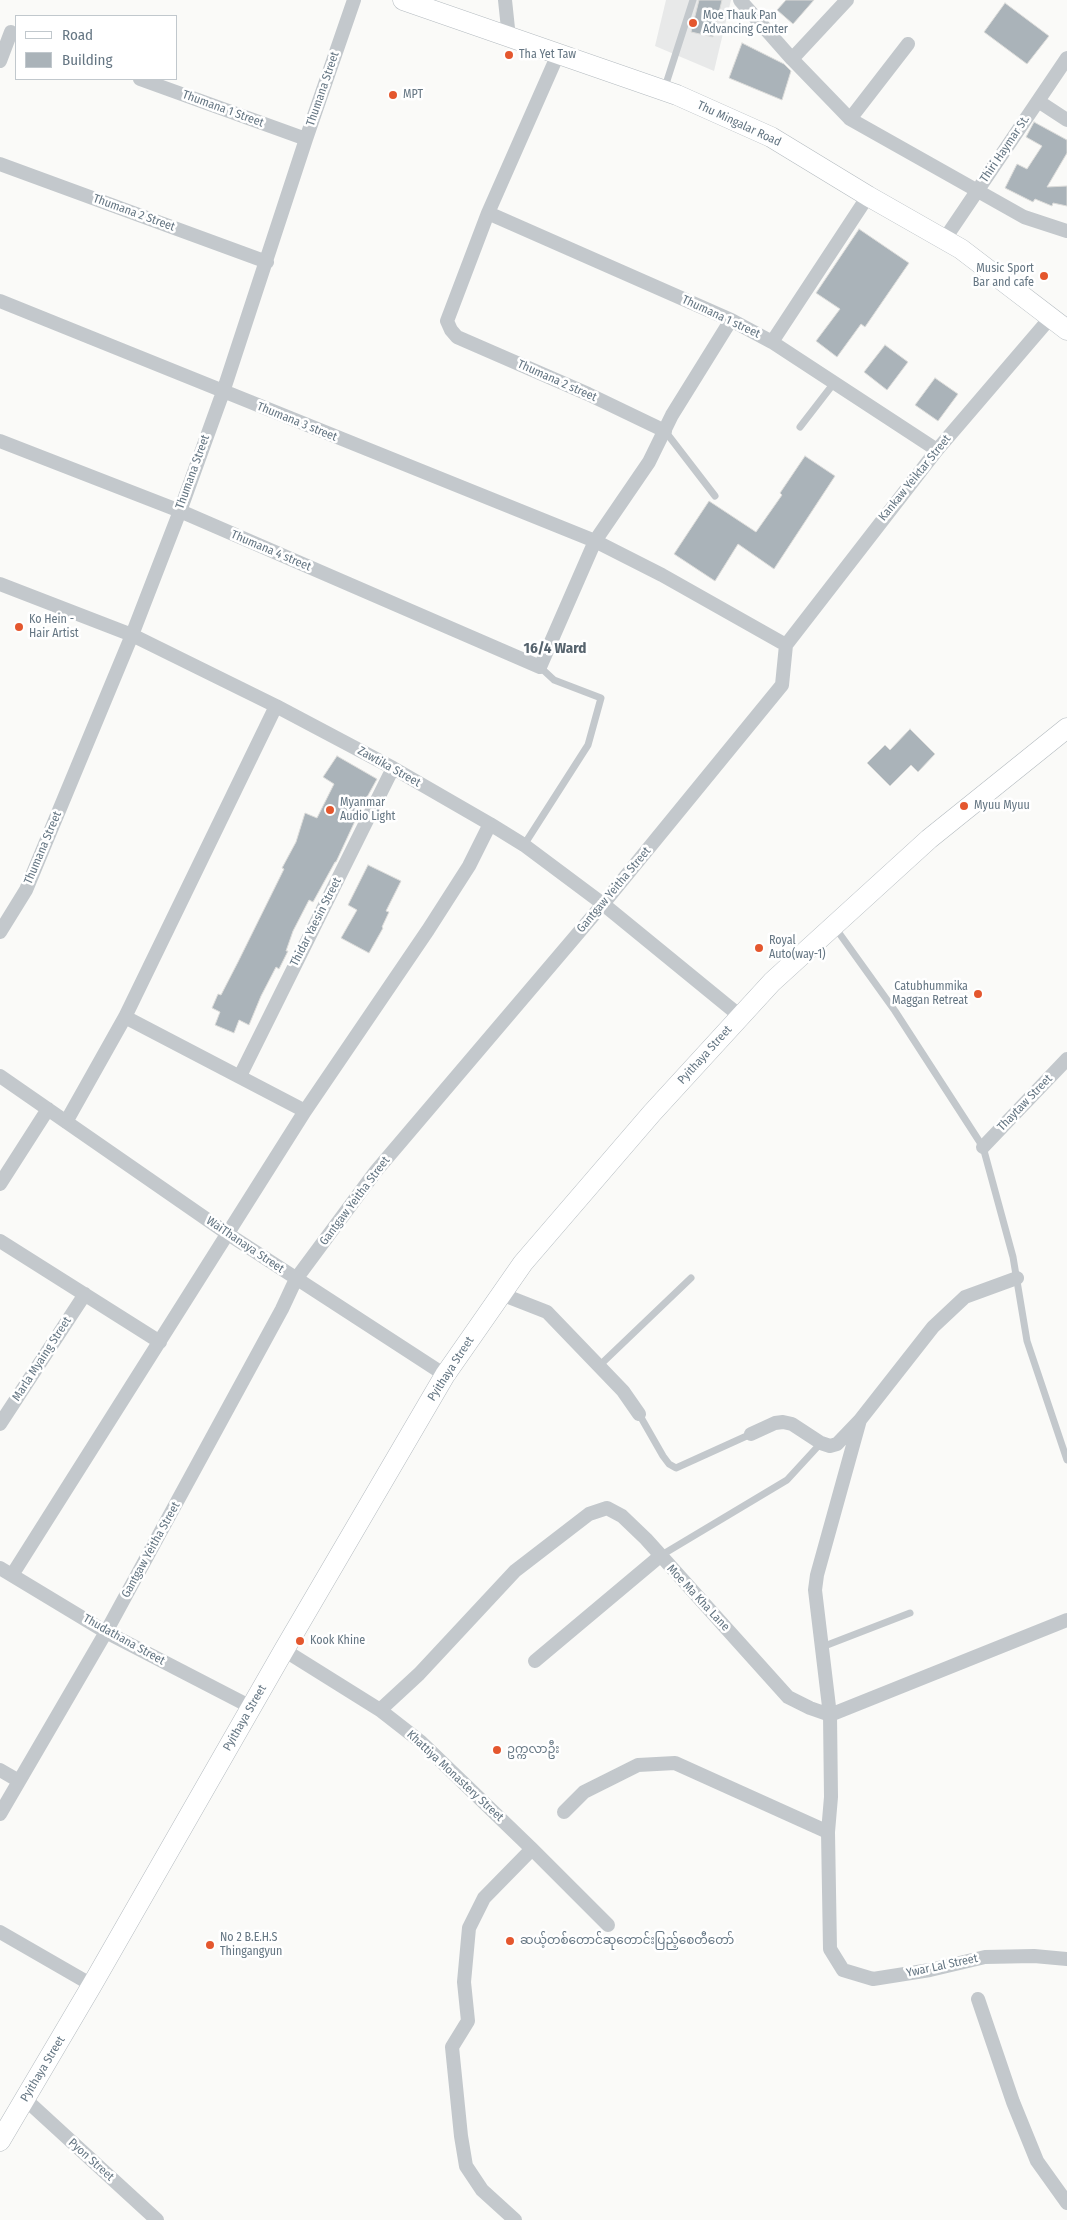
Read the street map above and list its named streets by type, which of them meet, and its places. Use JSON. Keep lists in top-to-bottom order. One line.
{"streets":{"street":["Thumana Street","Thumana 1 Street","Thu Mingalar Road","Thiri Haymar St.","Thumana 2 Street","Thumana 1 street","Thumana 2 street","Thumana 3 street","Kankaw Yeiktar Street","Thumana 4 street","Zawtika Street","Gantgaw Yeitha Street","Thidar Yaesin Street","Pyithaya Street","Thaytaw Street","WaiThanaya Street","Marla Myaing Street","Moe Ma Kha Lane","Thudathana Street","Khattiya Monastery Street","Ywar Lal Street","Pyon Street"]},"crossings":[["Thumana Street","Thumana 1 Street"],["Thumana Street","Thumana 2 Street"],["Thumana Street","Thumana 3 street"],["Thumana Street","Thumana 4 street"],["Thumana Street","Zawtika Street"],["Thu Mingalar Road","Thiri Haymar St."],["Thu Mingalar Road","Kankaw Yeiktar Street"],["Thumana 1 street","Thumana 2 street"],["Thumana 1 street","Kankaw Yeiktar Street"],["Thumana 3 street","Kankaw Yeiktar Street"],["Thumana 3 street","Gantgaw Yeitha Street"],["Kankaw Yeiktar Street","Gantgaw Yeitha Street"],["Zawtika Street","Gantgaw Yeitha Street"],["Zawtika Street","Thidar Yaesin Street"],["Zawtika Street","Pyithaya Street"],["Gantgaw Yeitha Street","WaiThanaya Street"],["Gantgaw Yeitha Street","Thudathana Street"],["Pyithaya Street","WaiThanaya Street"],["Pyithaya Street","Thudathana Street"],["Pyithaya Street","Khattiya Monastery Street"],["Pyithaya Street","Pyon Street"],["Moe Ma Kha Lane","Khattiya Monastery Street"]],"districts":["16/4 Ward"],"places":["Moe Thauk Pan Advancing Center","Tha Yet Taw","MPT","Music Sport Bar and cafe","Ko Hein - Hair Artist","Myuu Myuu","Myanmar Audio Light","Royal Auto(way-1)","Catubhummika Maggan Retreat","Kook Khine","ဥက္ကလာဦး","ဆယ့်တစ်တောင်ဆုတောင်းပြည့်စေတီတော်","No 2 B.E.H.S Thingangyun"],"legend":["Road","Building"]}
